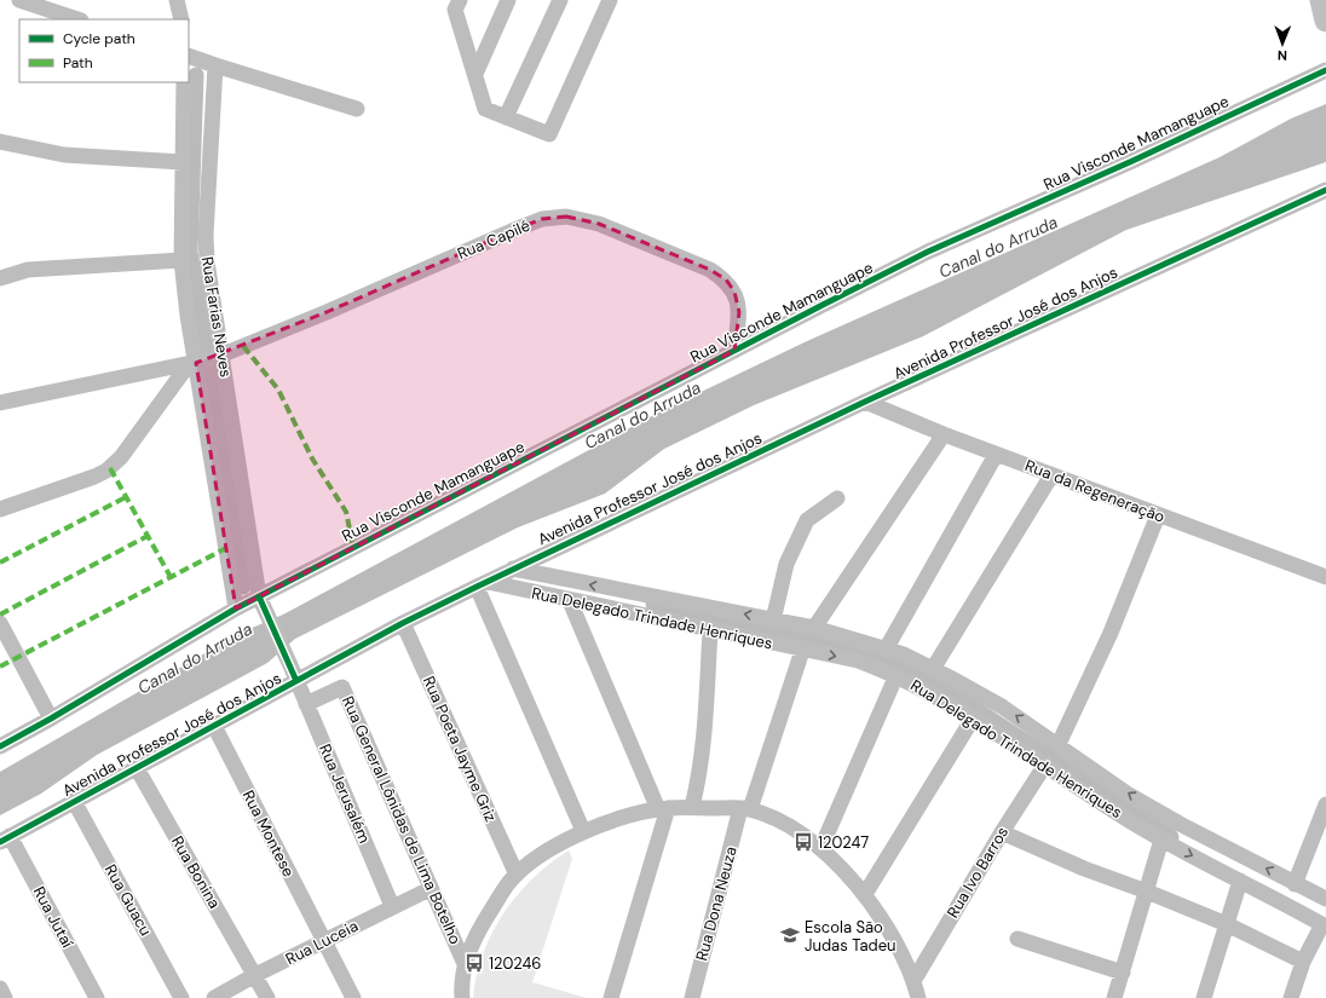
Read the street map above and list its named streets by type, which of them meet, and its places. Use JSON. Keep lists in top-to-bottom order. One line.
{"streets":{"street":["Rua Visconde Mamanguape","Rua Capilé","Rua Farias Neves","Avenida Professor José dos Anjos","Rua da Regeneração","Rua Delegado Trindade Henriques","Rua Poeta Jayme Griz","Rua Jerusalém","Rua General Lônidas de Lima Botelho","Rua Montese","Rua Bonina","Rua Ivo Barros","Rua Guacu","Rua Dona Neuza","Rua Jutaí","Rua Luceia"]},"crossings":[["Rua Visconde Mamanguape","Rua Capilé"],["Rua Visconde Mamanguape","Rua Farias Neves"],["Rua Capilé","Rua Farias Neves"],["Rua Farias Neves","Rua Jerusalém"],["Avenida Professor José dos Anjos","Rua da Regeneração"],["Avenida Professor José dos Anjos","Rua Delegado Trindade Henriques"],["Avenida Professor José dos Anjos","Rua Poeta Jayme Griz"],["Avenida Professor José dos Anjos","Rua Jerusalém"],["Avenida Professor José dos Anjos","Rua Montese"],["Avenida Professor José dos Anjos","Rua Bonina"],["Avenida Professor José dos Anjos","Rua Guacu"],["Avenida Professor José dos Anjos","Rua Jutaí"],["Rua Delegado Trindade Henriques","Rua Ivo Barros"],["Rua Delegado Trindade Henriques","Rua Dona Neuza"],["Rua Jerusalém","Rua General Lônidas de Lima Botelho"],["Rua Jerusalém","Rua Luceia"],["Rua General Lônidas de Lima Botelho","Rua Luceia"],["Rua Montese","Rua Luceia"],["Rua Bonina","Rua Luceia"]],"water":["Canal do Arruda"],"places":{"bus stop":["120247","120246"],"school or university":["Escola São Judas Tadeu"]},"legend":["Cycle path","Path"],"north":"bottom"}
